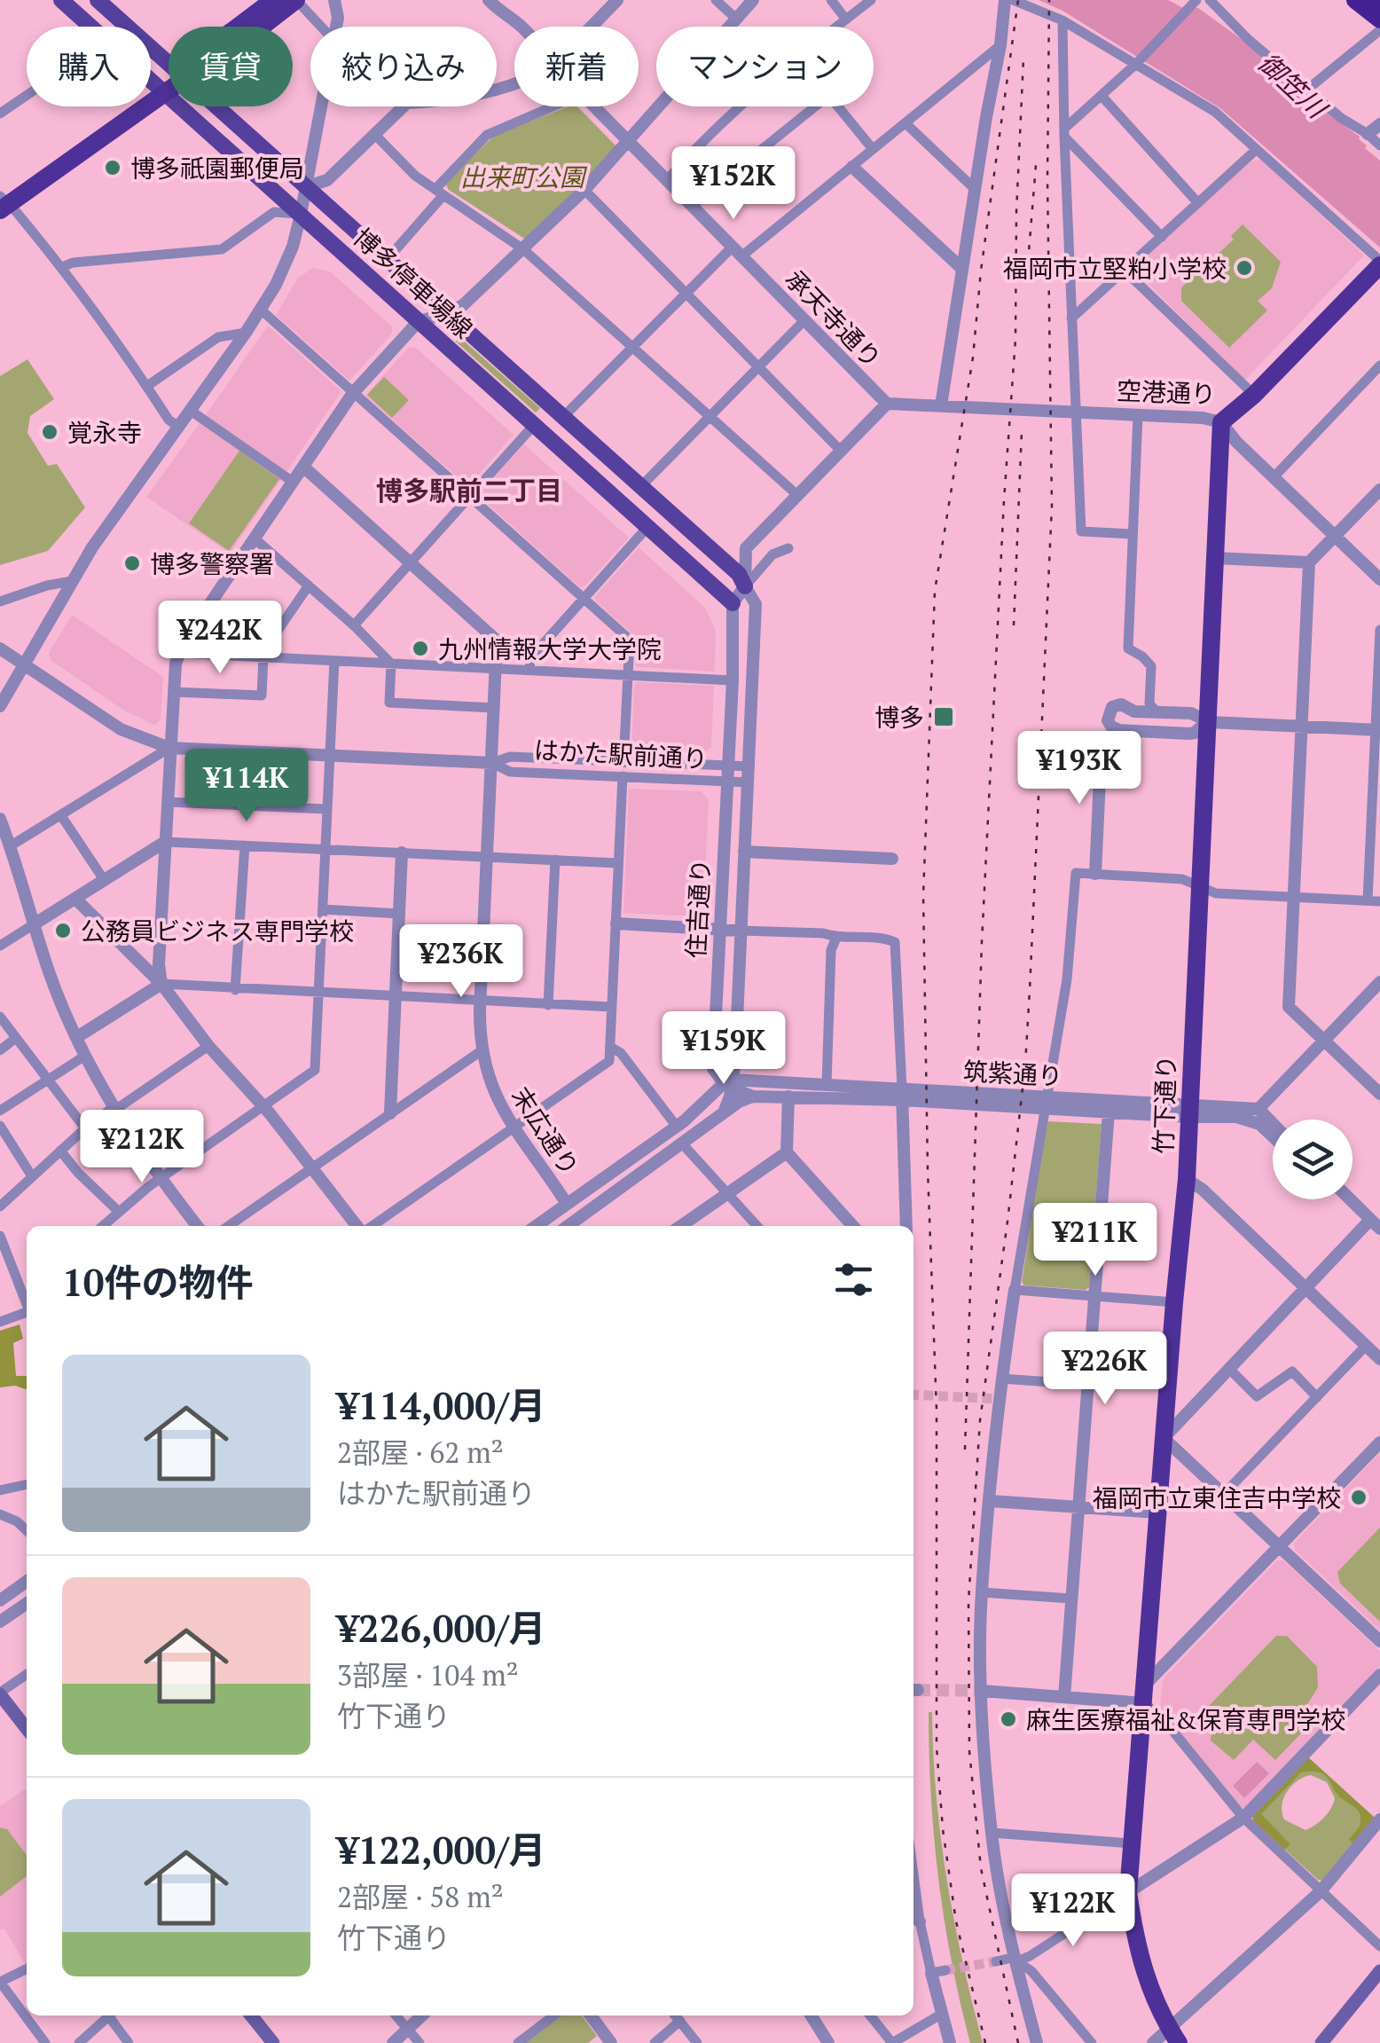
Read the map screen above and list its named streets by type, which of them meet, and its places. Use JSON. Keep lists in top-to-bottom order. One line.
{"streets":{"highway":["空港通り","竹下通り"],"main road":["博多停車場線"],"street":["承天寺通り","はかた駅前通り","住吉通り","筑紫通り","末広通り"]},"crossings":[["博多停車場線","住吉通り"],["承天寺通り","空港通り"],["空港通り","竹下通り"],["はかた駅前通り","住吉通り"],["はかた駅前通り","末広通り"],["住吉通り","筑紫通り"],["筑紫通り","竹下通り"]],"districts":["博多駅前二丁目"],"water":["御笠川"],"parks":["出来町公園"],"places":{"other":["博多祇園郵便局","福岡市立堅粕小学校","覚永寺","博多警察署","九州情報大学大学院","公務員ビジネス専門学校","福岡市立東住吉中学校","麻生医療福祉&保育専門学校"],"transit":["博多"]},"page":{"chip":["購入","賃貸","絞り込み","新着","マンション"],"price":["¥152K","¥242K","¥193K","¥114K","¥236K","¥159K","¥212K","¥211K","¥226K","¥122K"],"heading":"10件の物件","list":[{"name":"¥114,000/月","note":"2部屋 · 62 m² · はかた駅前通り"},{"name":"¥226,000/月","note":"3部屋 · 104 m² · 竹下通り"},{"name":"¥122,000/月","note":"2部屋 · 58 m² · 竹下通り"}]}}
